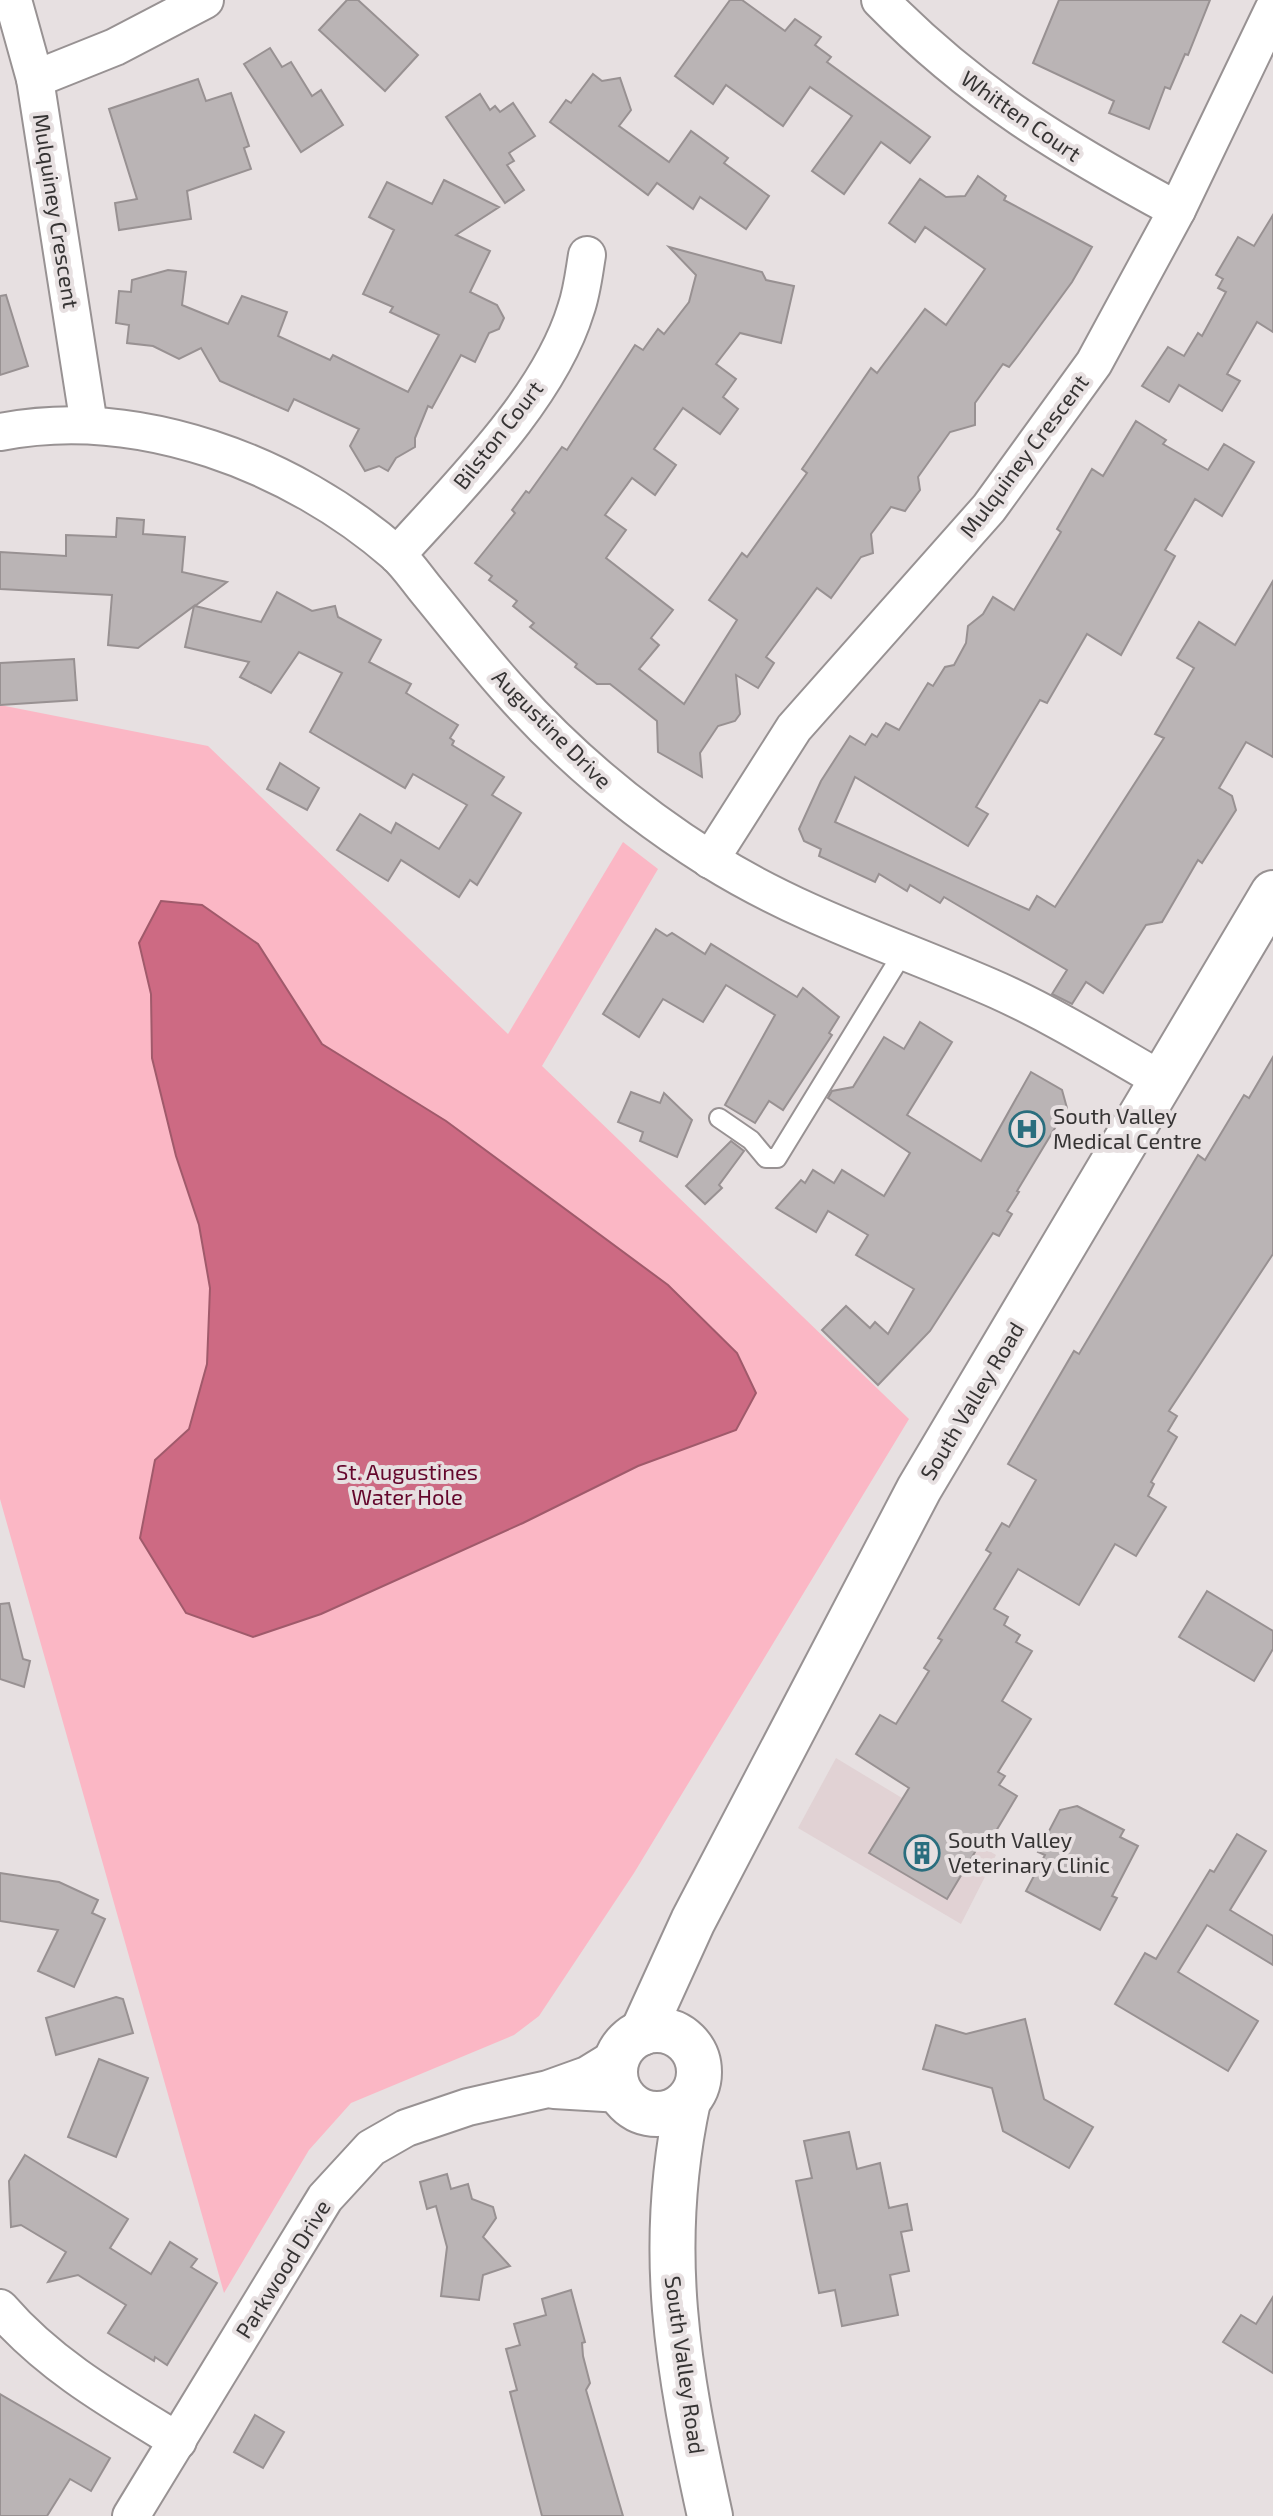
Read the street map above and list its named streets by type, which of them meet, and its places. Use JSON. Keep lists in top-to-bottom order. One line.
{"streets":{"main road":["South Valley Road"],"street":["Whitten Court","Mulquiney Crescent","Bilston Court","Augustine Drive","Parkwood Drive"]},"crossings":[["Whitten Court","Mulquiney Crescent"],["Mulquiney Crescent","Augustine Drive"],["Bilston Court","Augustine Drive"],["Augustine Drive","South Valley Road"],["South Valley Road","Parkwood Drive"]],"parks":["St. Augustines Water Hole"],"places":{"hospital":["South Valley Medical Centre"],"building":["South Valley Veterinary Clinic"]}}
